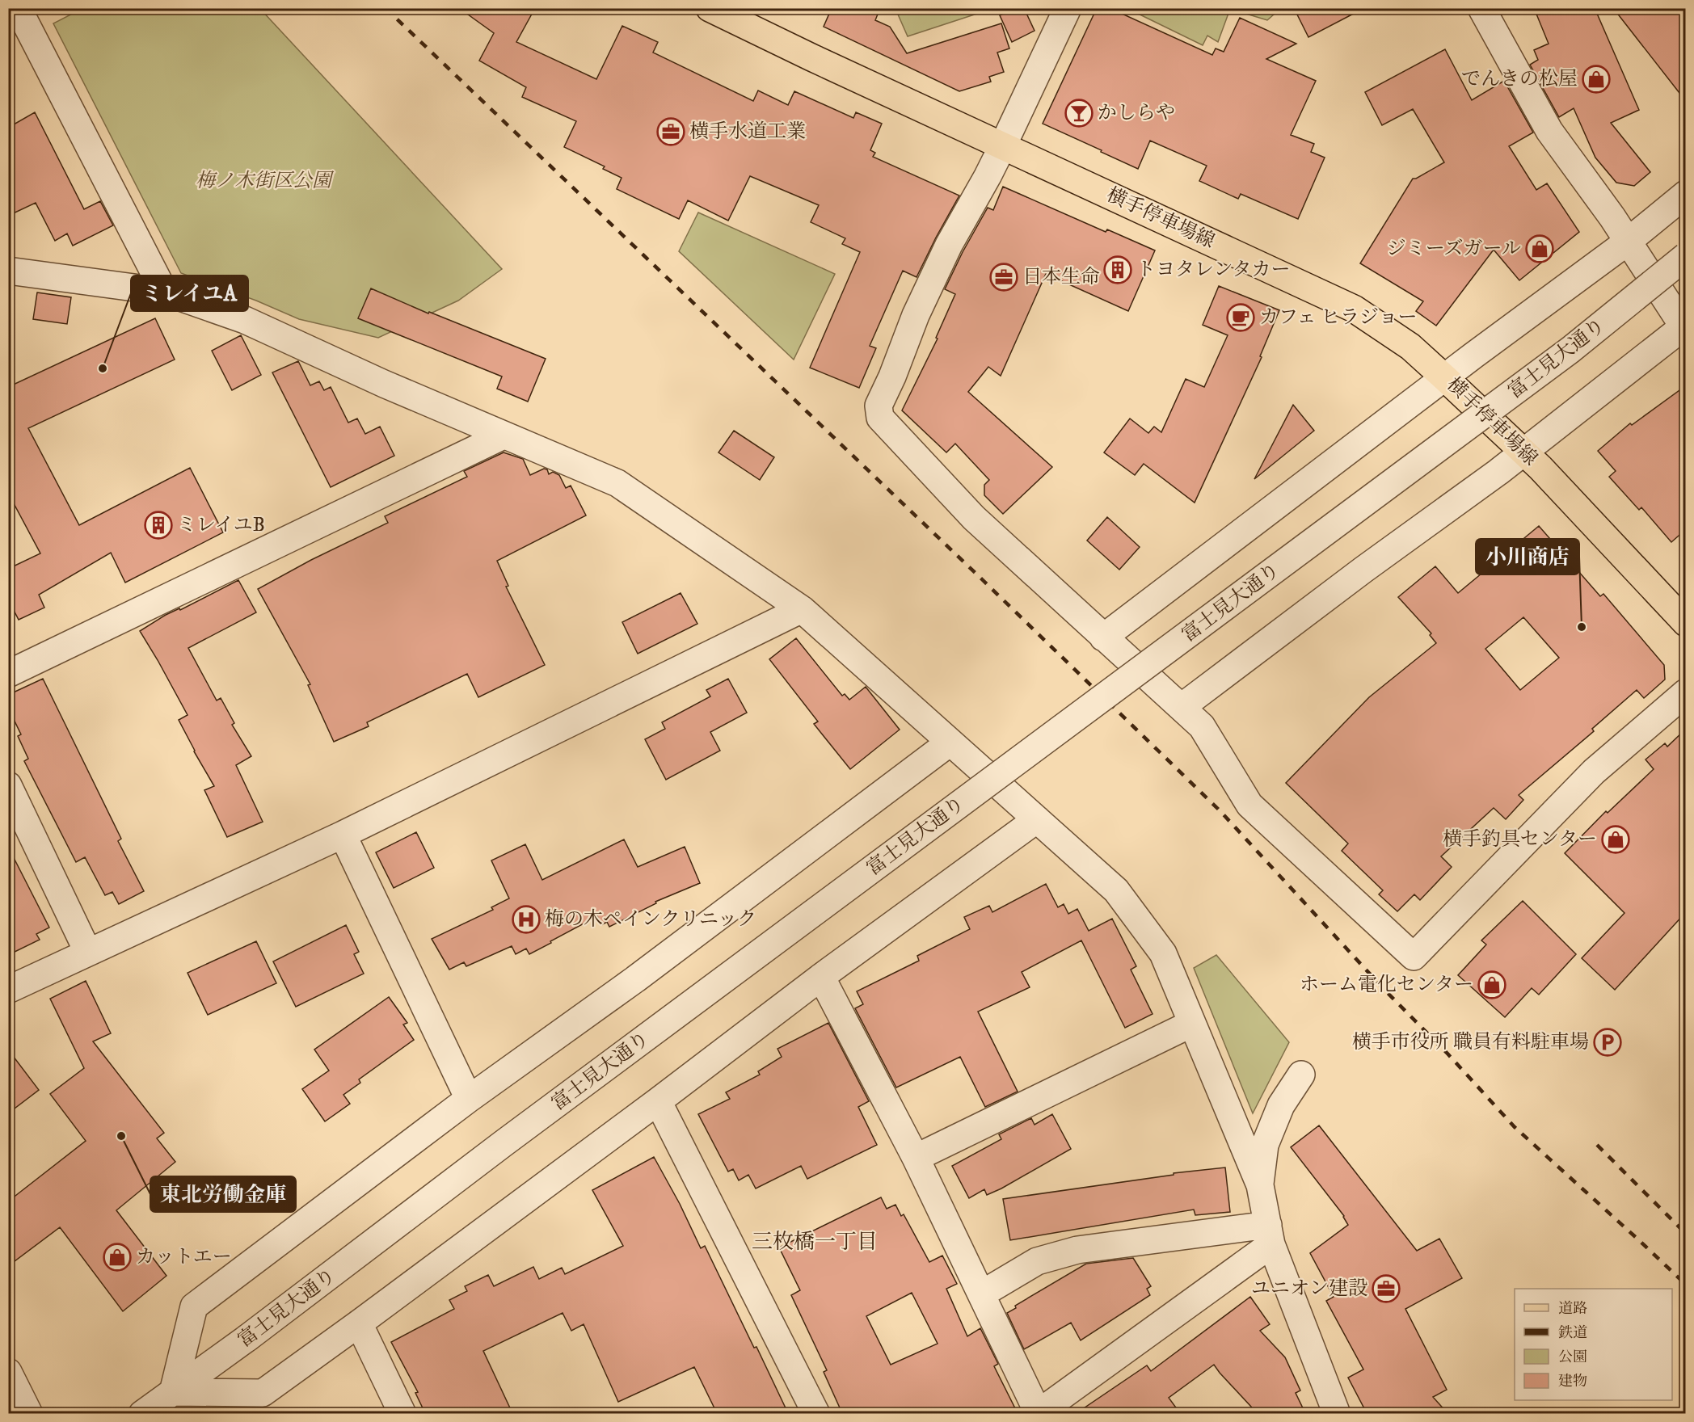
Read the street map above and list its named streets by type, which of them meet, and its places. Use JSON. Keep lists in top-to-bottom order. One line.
{"streets":{"main road":["横手停車場線"],"street":["富士見大通り"]},"districts":["三枚橋一丁目"],"parks":["梅ノ木街区公園"],"places":{"shop":["でんきの松屋","ジミーズガール","横手釣具センター","ホーム電化センター","カットエー"],"bar":["かしらや"],"office":["横手水道工業","日本生命","ユニオン建設"],"building":["トヨタレンタカー","ミレイユB"],"cafe":["カフェ ヒラジョー"],"other":["ミレイユA","小川商店","東北労働金庫"],"hospital":["梅の木ペインクリニック"],"parking":["横手市役所 職員有料駐車場"]},"legend":["道路","鉄道","公園","建物"]}
